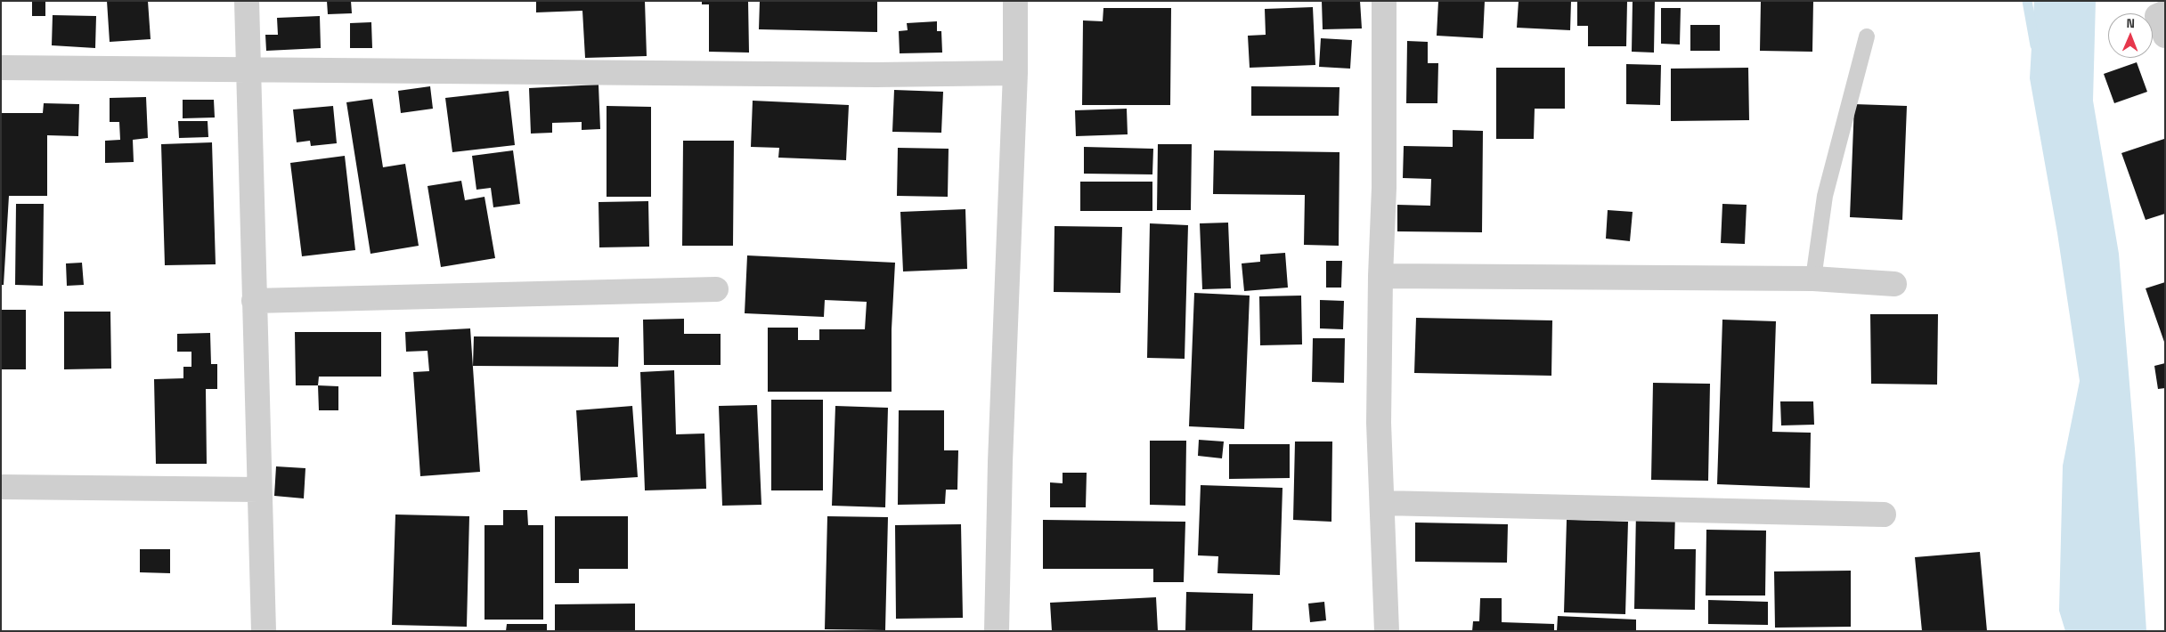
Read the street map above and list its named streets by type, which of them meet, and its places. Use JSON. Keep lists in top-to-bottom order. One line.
{"north":"top"}
